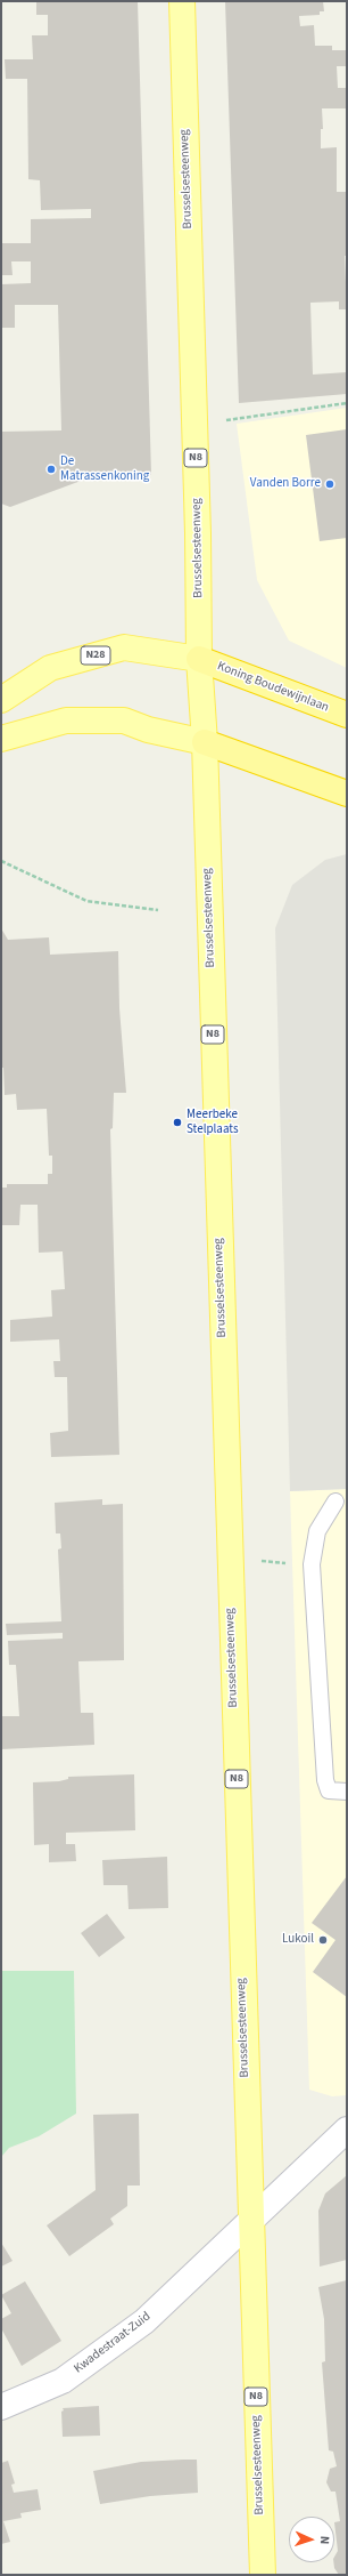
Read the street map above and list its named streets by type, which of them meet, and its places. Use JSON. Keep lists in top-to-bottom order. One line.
{"streets":{"highway":["N28","Koning Boudewijnlaan"],"main road":["Brusselsesteenweg","N8"],"street":["Kwadestraat-Zuid"]},"crossings":[["Brusselsesteenweg","N28"],["Brusselsesteenweg","Koning Boudewijnlaan"],["Brusselsesteenweg","Kwadestraat-Zuid"],["N28","Koning Boudewijnlaan"]],"places":["De Matrassenkoning","Vanden Borre","Meerbeke Stelplaats","Lukoil"],"north":"right"}
